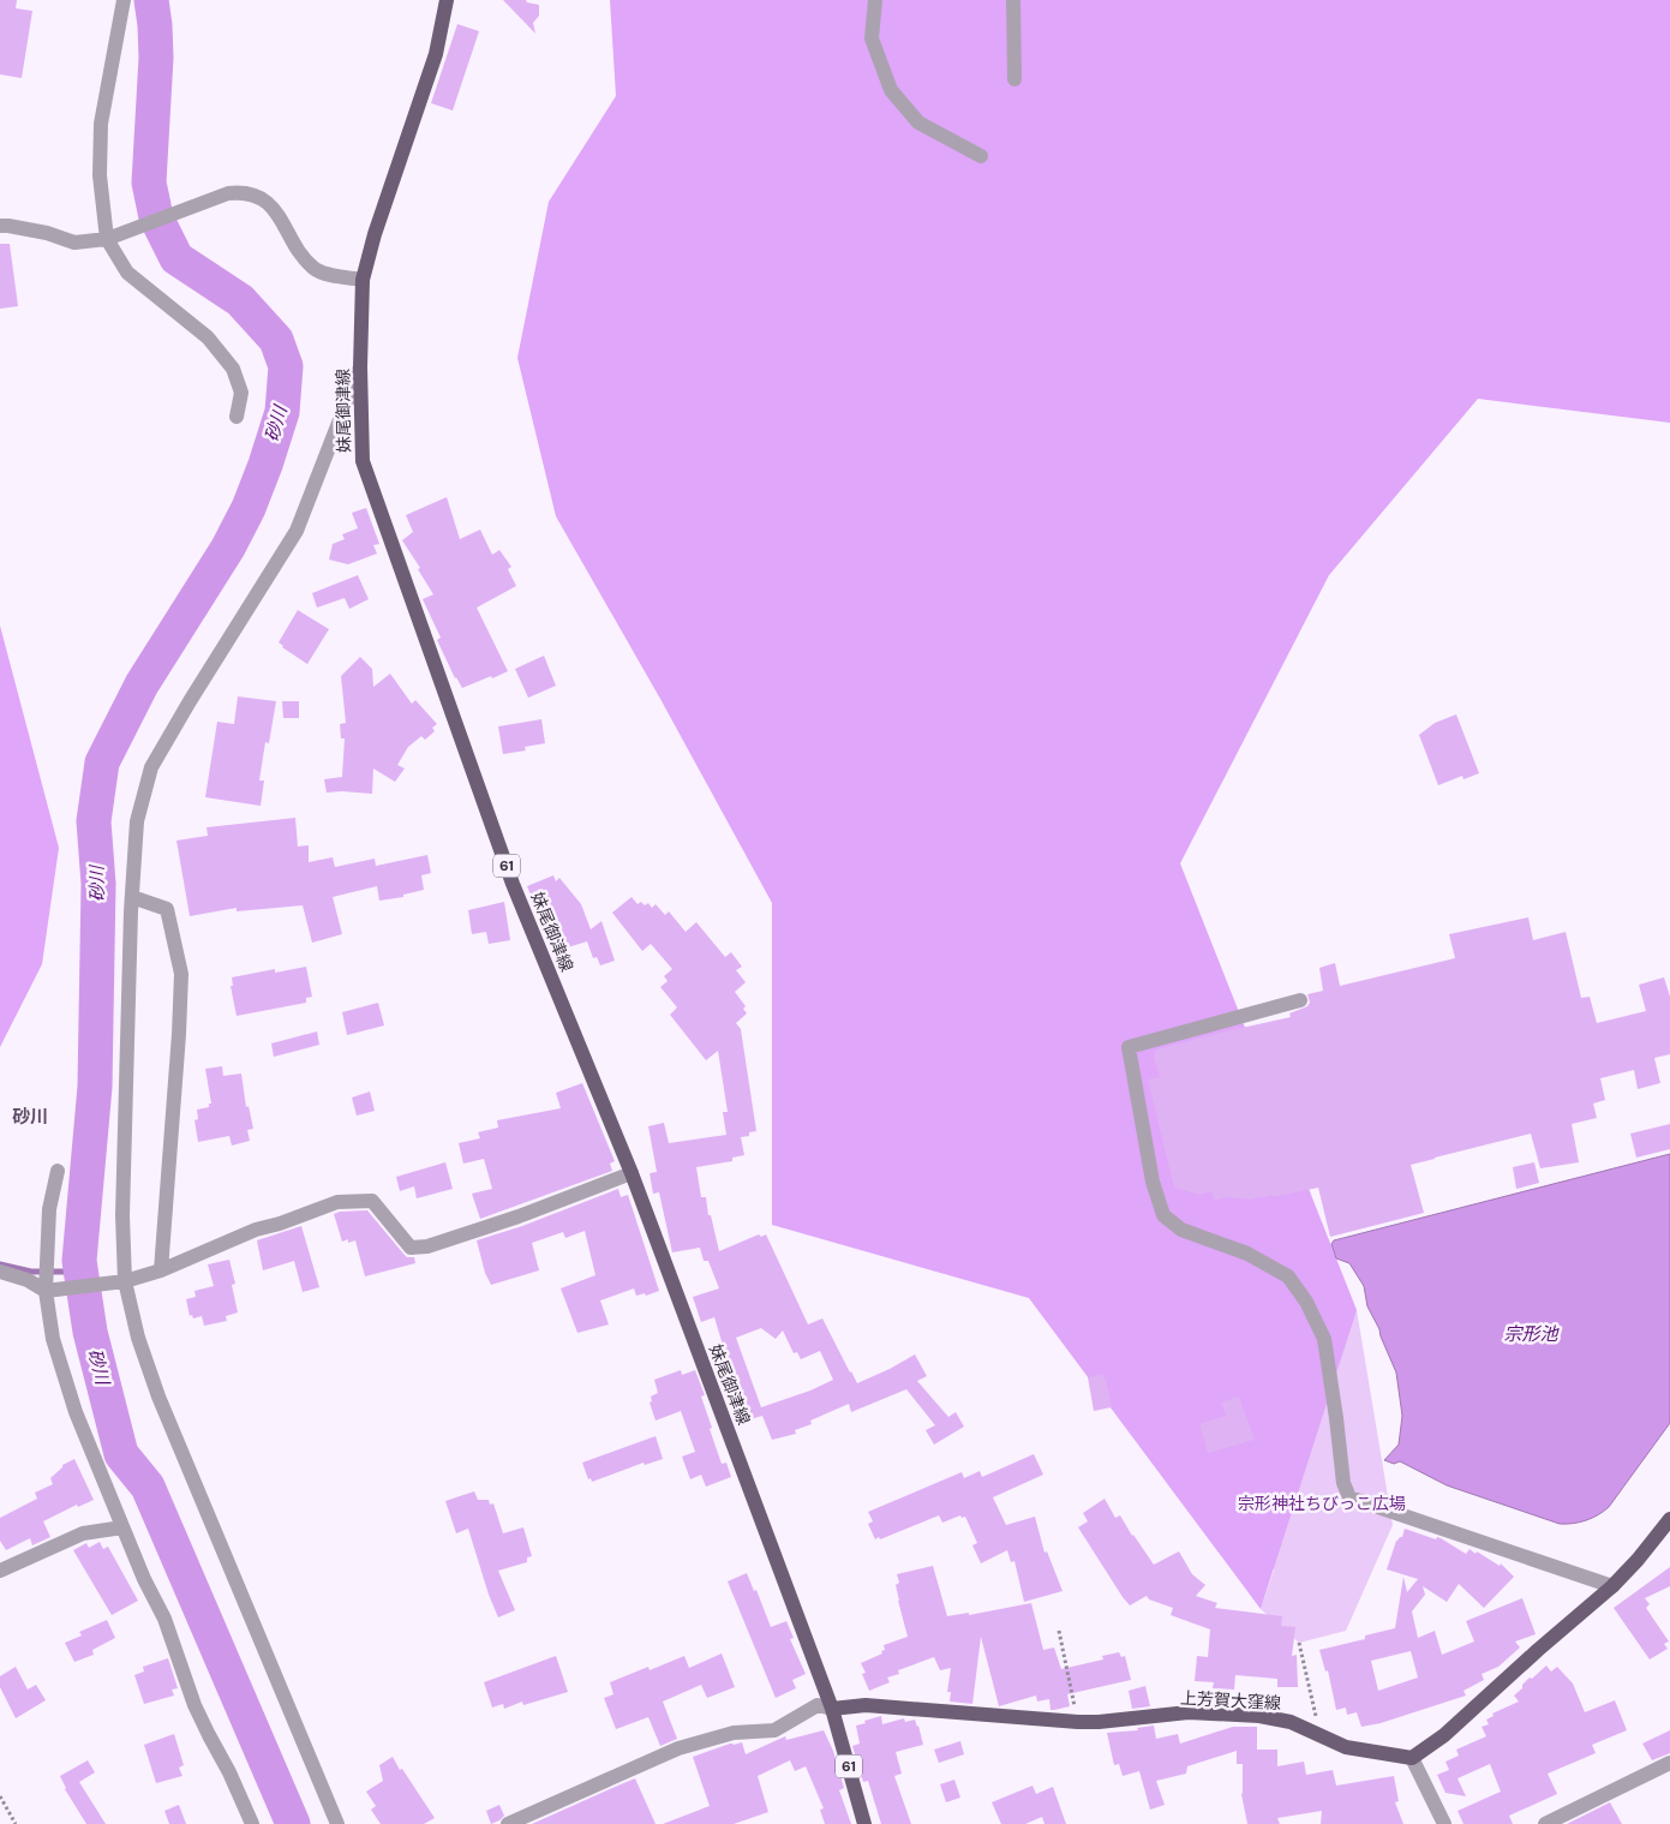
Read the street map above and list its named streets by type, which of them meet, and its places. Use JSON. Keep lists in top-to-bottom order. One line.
{"streets":{"main road":["妹尾御津線","61","上芳賀大窪線"]},"crossings":[["妹尾御津線","上芳賀大窪線"]],"districts":["砂川"],"water":["砂川","宗形池"],"parks":["宗形神社ちびっこ広場"]}
